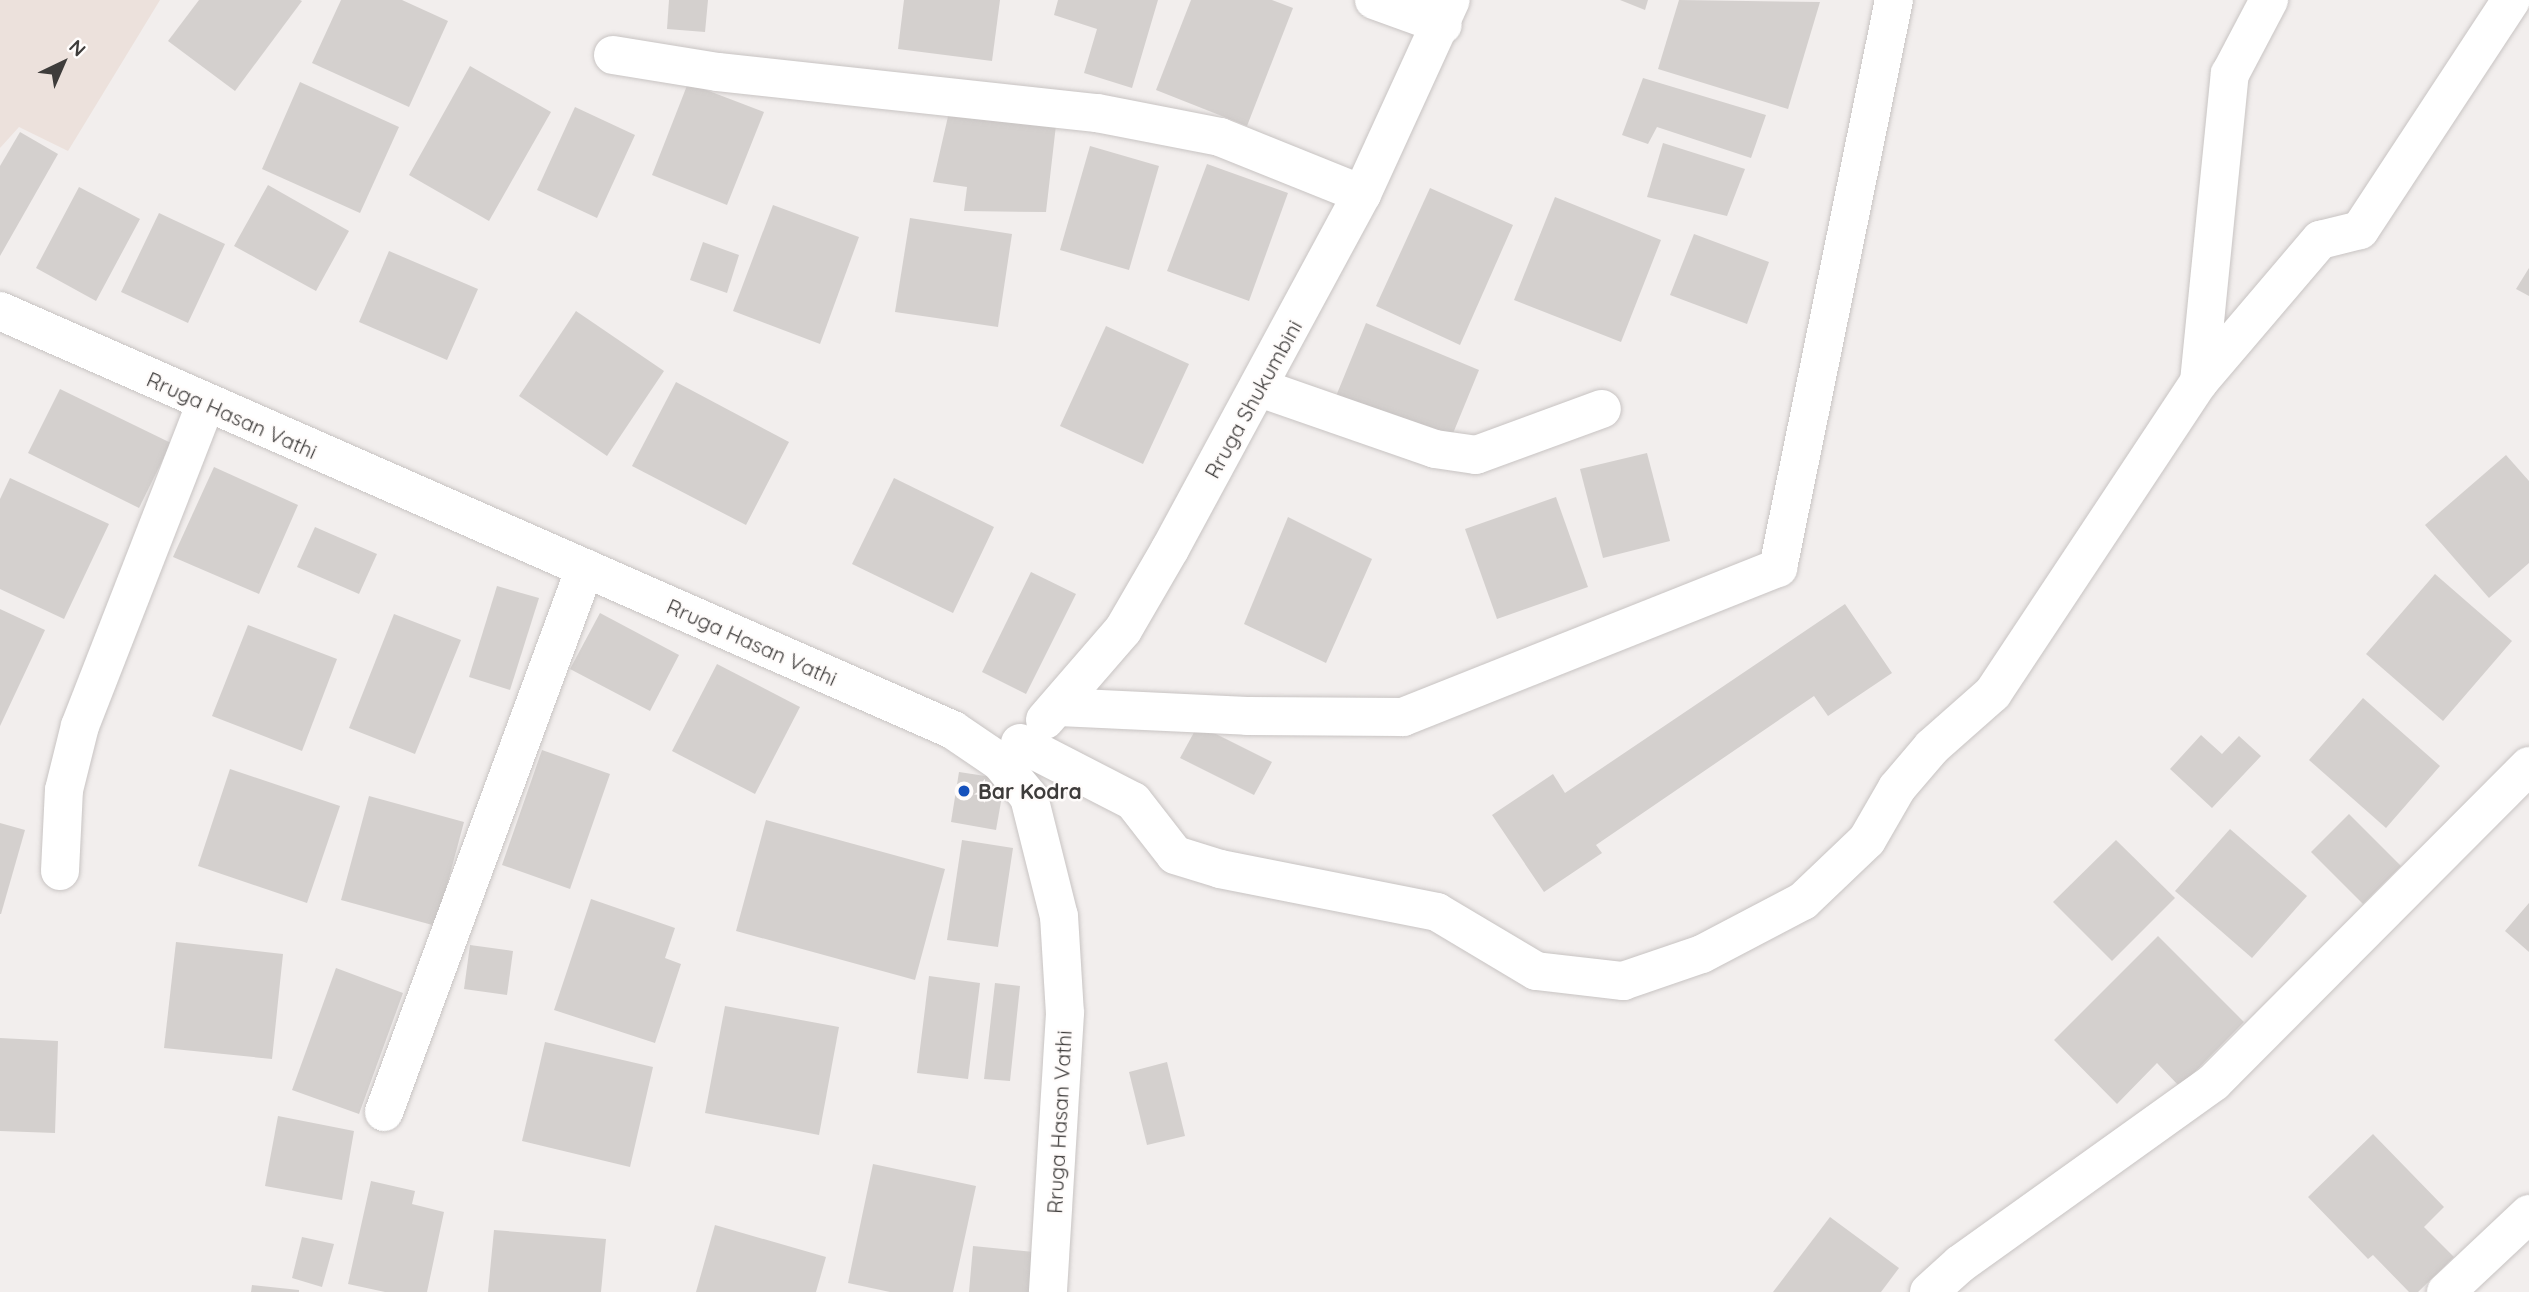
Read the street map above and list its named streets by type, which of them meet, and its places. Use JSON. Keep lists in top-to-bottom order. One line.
{"streets":{"street":["Rruga Shukumbini","Rruga Hasan Vathi"]},"crossings":[["Rruga Shukumbini","Rruga Hasan Vathi"]],"places":["Bar Kodra"],"north":"top right"}
